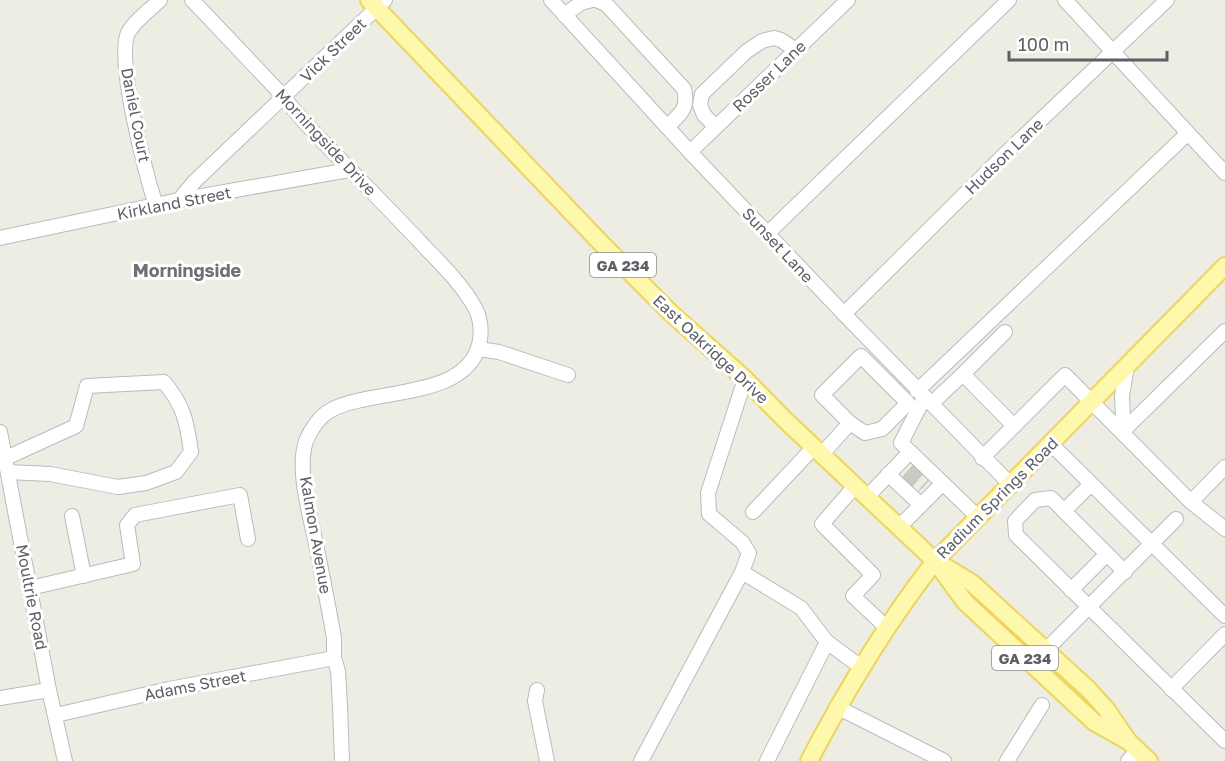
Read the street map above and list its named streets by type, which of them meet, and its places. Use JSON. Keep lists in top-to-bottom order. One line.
{"streets":{"main road":["GA 234","East Oakridge Drive","Radium Springs Road"],"street":["Vick Street","Rosser Lane","Daniel Court","Morningside Drive","Hudson Lane","Kirkland Street","Sunset Lane","Kalmon Avenue","Moultrie Road","Adams Street"]},"crossings":[["Vick Street","Morningside Drive"],["Vick Street","Kirkland Street"],["Vick Street","East Oakridge Drive"],["Rosser Lane","Sunset Lane"],["Daniel Court","Kirkland Street"],["Morningside Drive","Kirkland Street"],["Morningside Drive","Kalmon Avenue"],["Hudson Lane","Sunset Lane"],["Sunset Lane","Radium Springs Road"],["East Oakridge Drive","Radium Springs Road"],["Kalmon Avenue","Adams Street"],["Moultrie Road","Adams Street"]],"districts":["Morningside"],"scale_bar":"100 m"}
